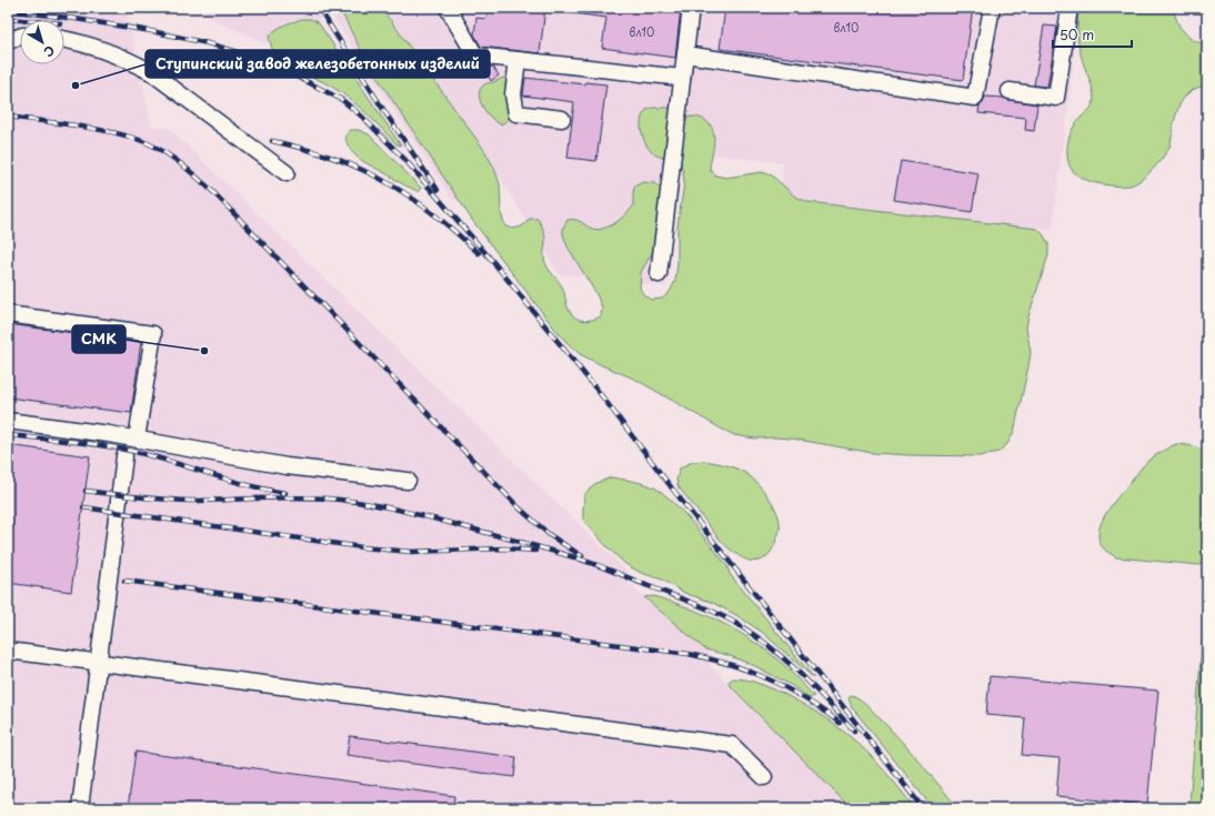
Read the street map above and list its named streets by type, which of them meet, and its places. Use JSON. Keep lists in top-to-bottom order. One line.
{"places":["Ступинский завод железобетонных изделий","СМК"],"house_numbers":["вл10","вл10"],"scale_bar":"50 m","north":"bottom right"}
